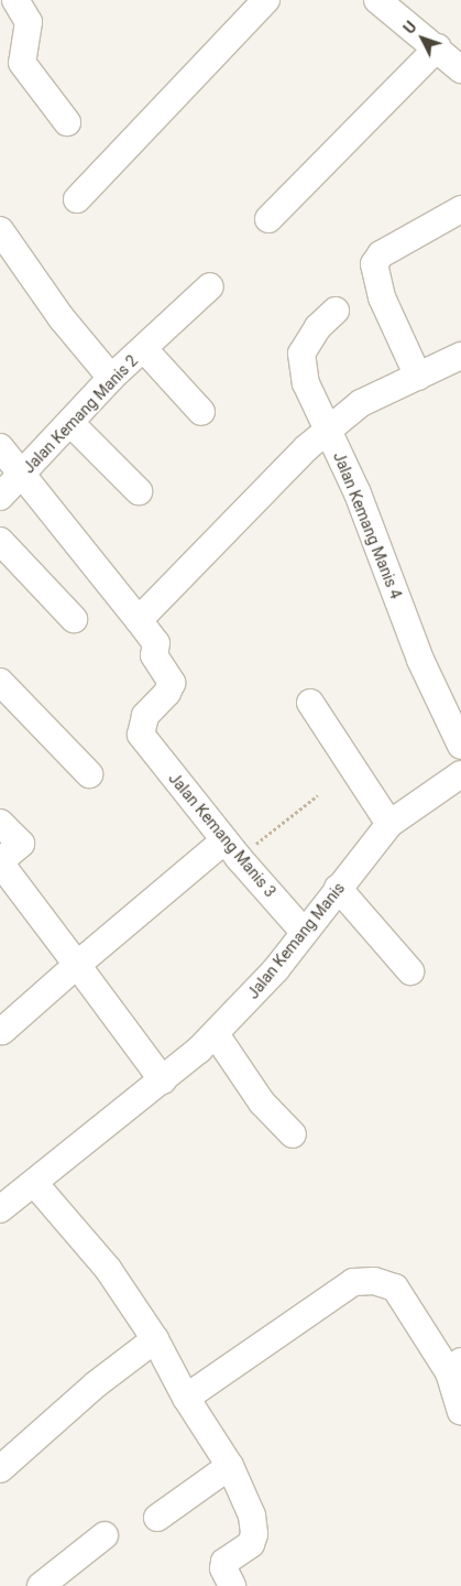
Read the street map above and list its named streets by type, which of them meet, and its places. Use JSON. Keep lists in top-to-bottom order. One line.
{"streets":{"street":["Jalan Kemang Manis 2","Jalan Kemang Manis 4","Jalan Kemang Manis 3","Jalan Kemang Manis"]},"crossings":[["Jalan Kemang Manis 3","Jalan Kemang Manis"]],"north":"top left"}
